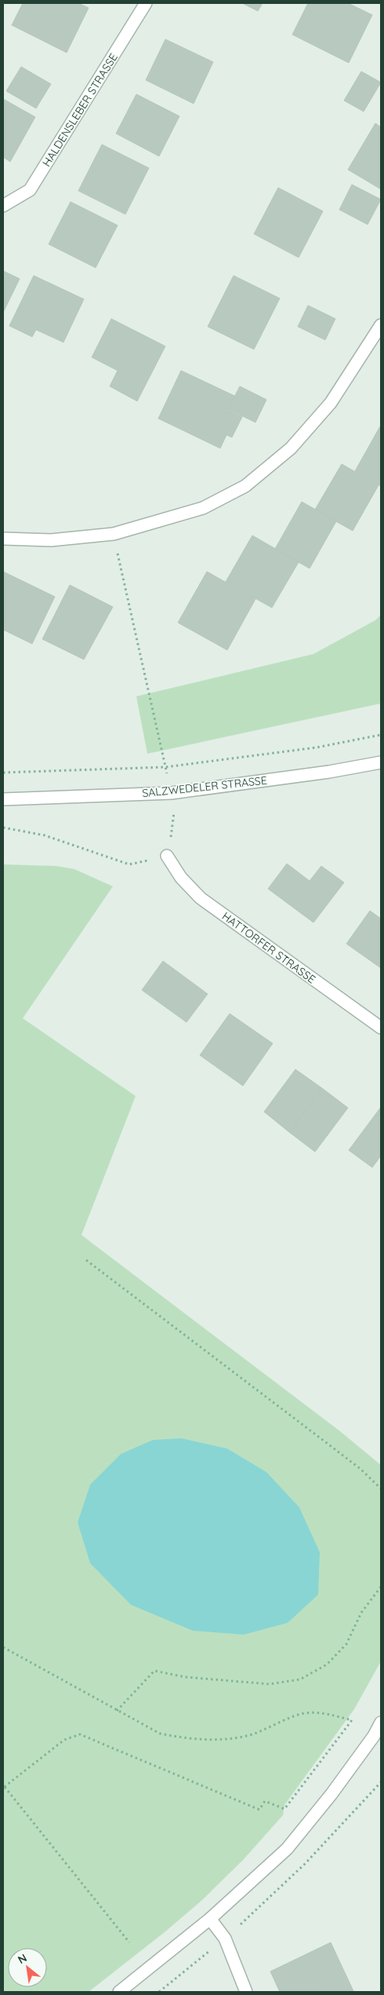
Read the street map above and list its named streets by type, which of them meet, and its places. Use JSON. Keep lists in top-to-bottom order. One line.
{"streets":{"street":["HALDENSLEBER STRASSE","SALZWEDELER STRASSE","HATTORFER STRASSE"]},"north":"top left"}
